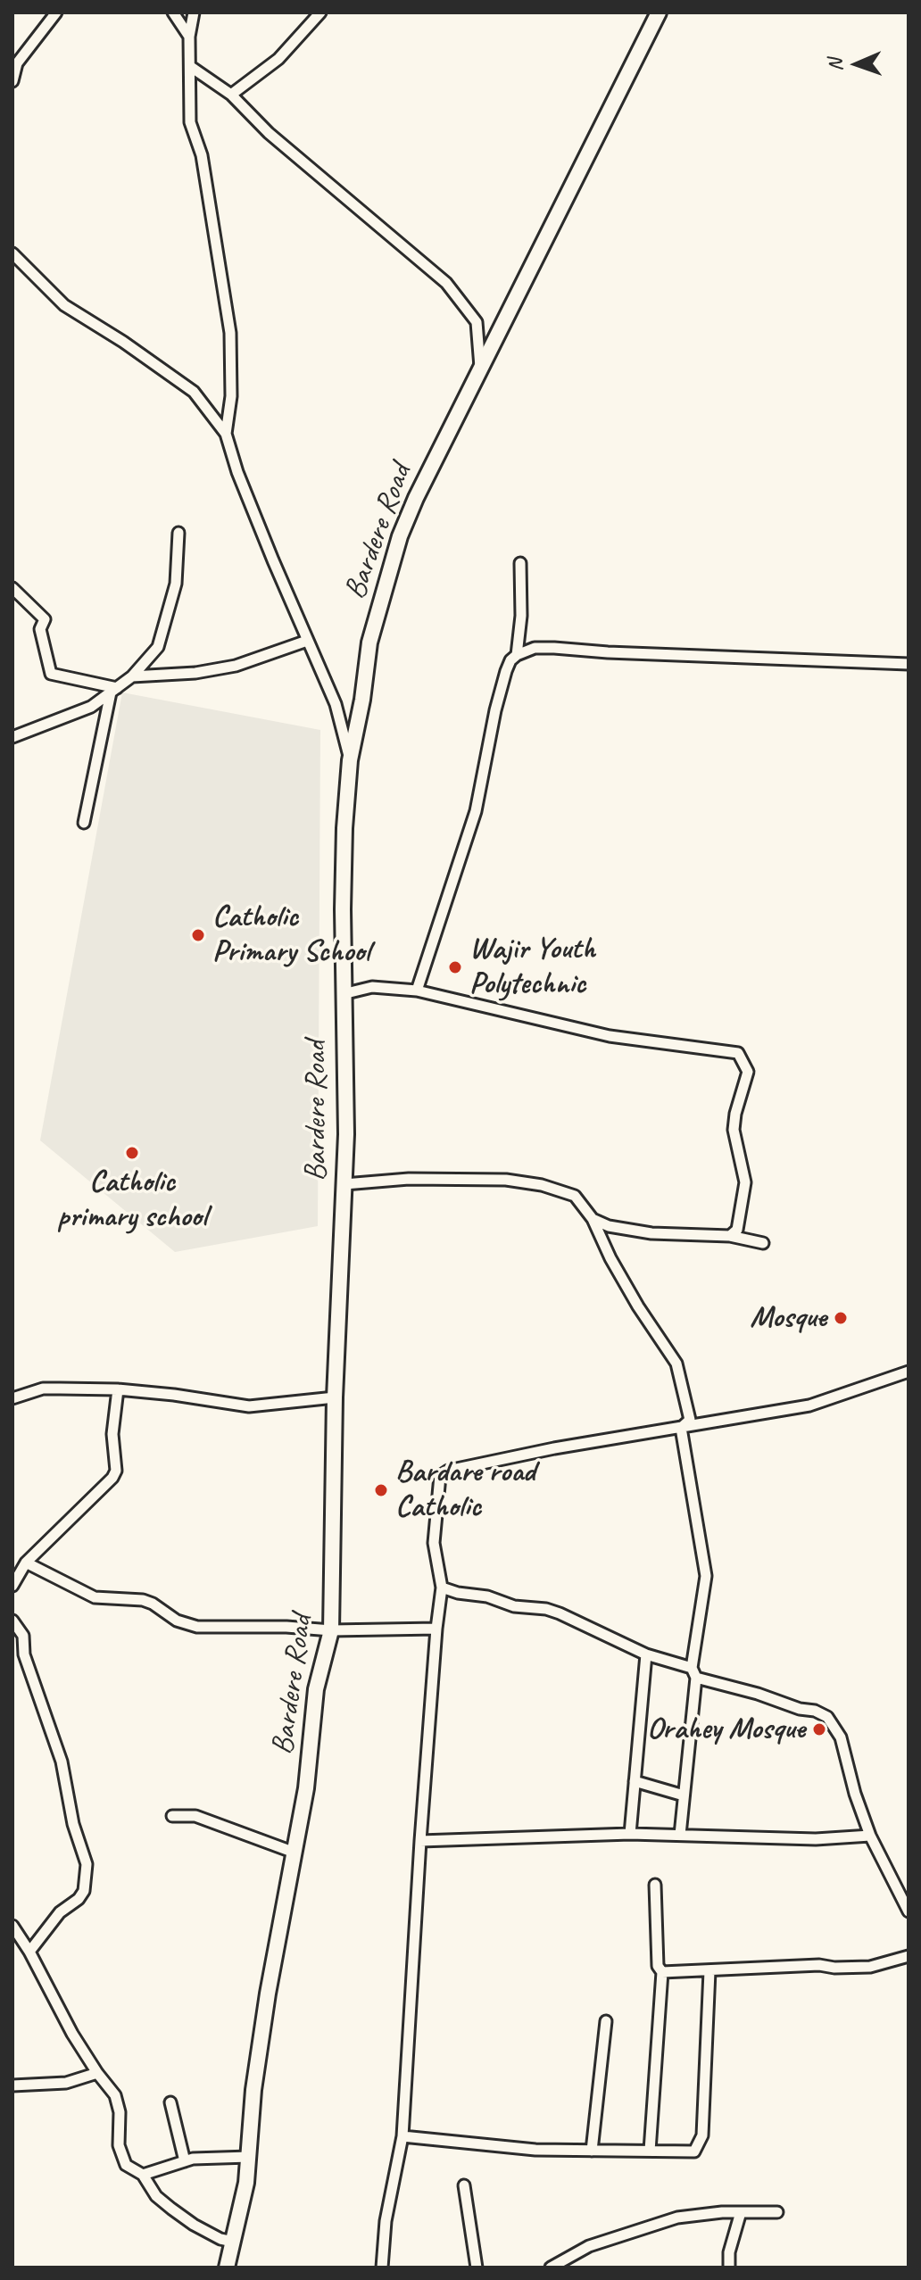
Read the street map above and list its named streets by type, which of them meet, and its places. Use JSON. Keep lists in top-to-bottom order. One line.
{"streets":{"street":["Bardere Road"]},"places":["Catholic Primary School","Wajir Youth Polytechnic","Catholic primary school","Mosque","Bardare road Catholic","Orahey Mosque"],"north":"left"}
